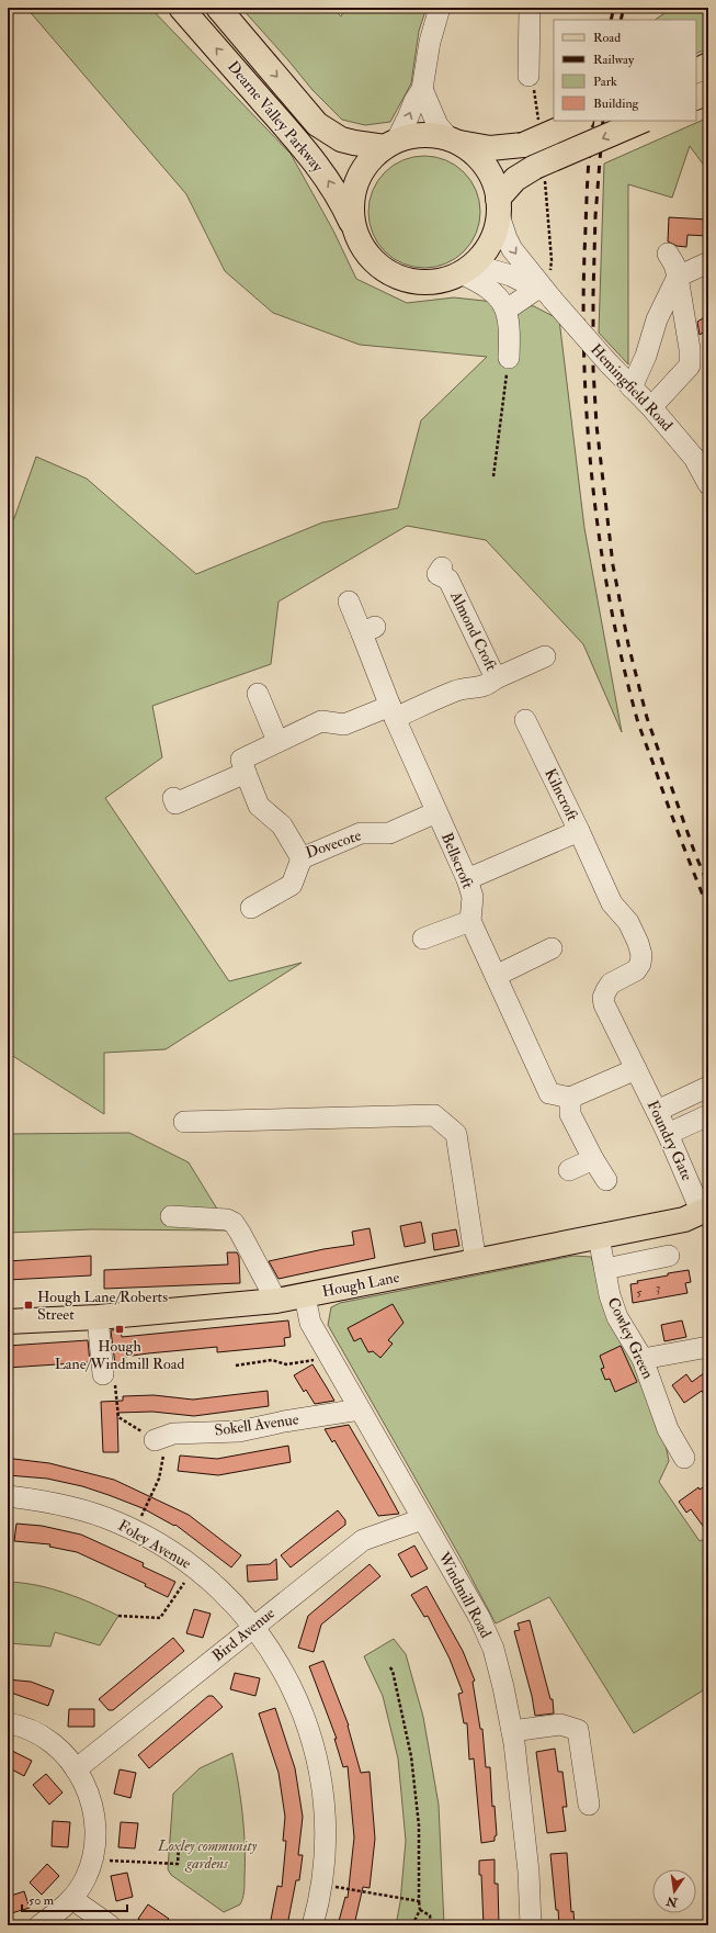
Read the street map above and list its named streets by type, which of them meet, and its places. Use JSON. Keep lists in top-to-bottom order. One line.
{"streets":{"main road":["Dearne Valley Parkway","Hough Lane"],"street":["Hemingfield Road","Almond Croft","Kilncroft","Dovecote","Bellscroft","Foundry Gate","Cowley Green","Sokell Avenue","Foley Avenue","Windmill Road","Bird Avenue"]},"crossings":[["Dearne Valley Parkway","Hemingfield Road"],["Almond Croft","Bellscroft"],["Kilncroft","Bellscroft"],["Kilncroft","Foundry Gate"],["Dovecote","Bellscroft"],["Foundry Gate","Hough Lane"],["Hough Lane","Cowley Green"],["Hough Lane","Windmill Road"],["Sokell Avenue","Windmill Road"],["Foley Avenue","Bird Avenue"],["Windmill Road","Bird Avenue"]],"parks":["Loxley community gardens"],"places":{"transit":["Hough Lane/Roberts Street","Hough Lane/Windmill Road"]},"house_numbers":["3","5"],"legend":["Road","Railway","Park","Building"],"scale_bar":"50 m","north":"bottom"}
